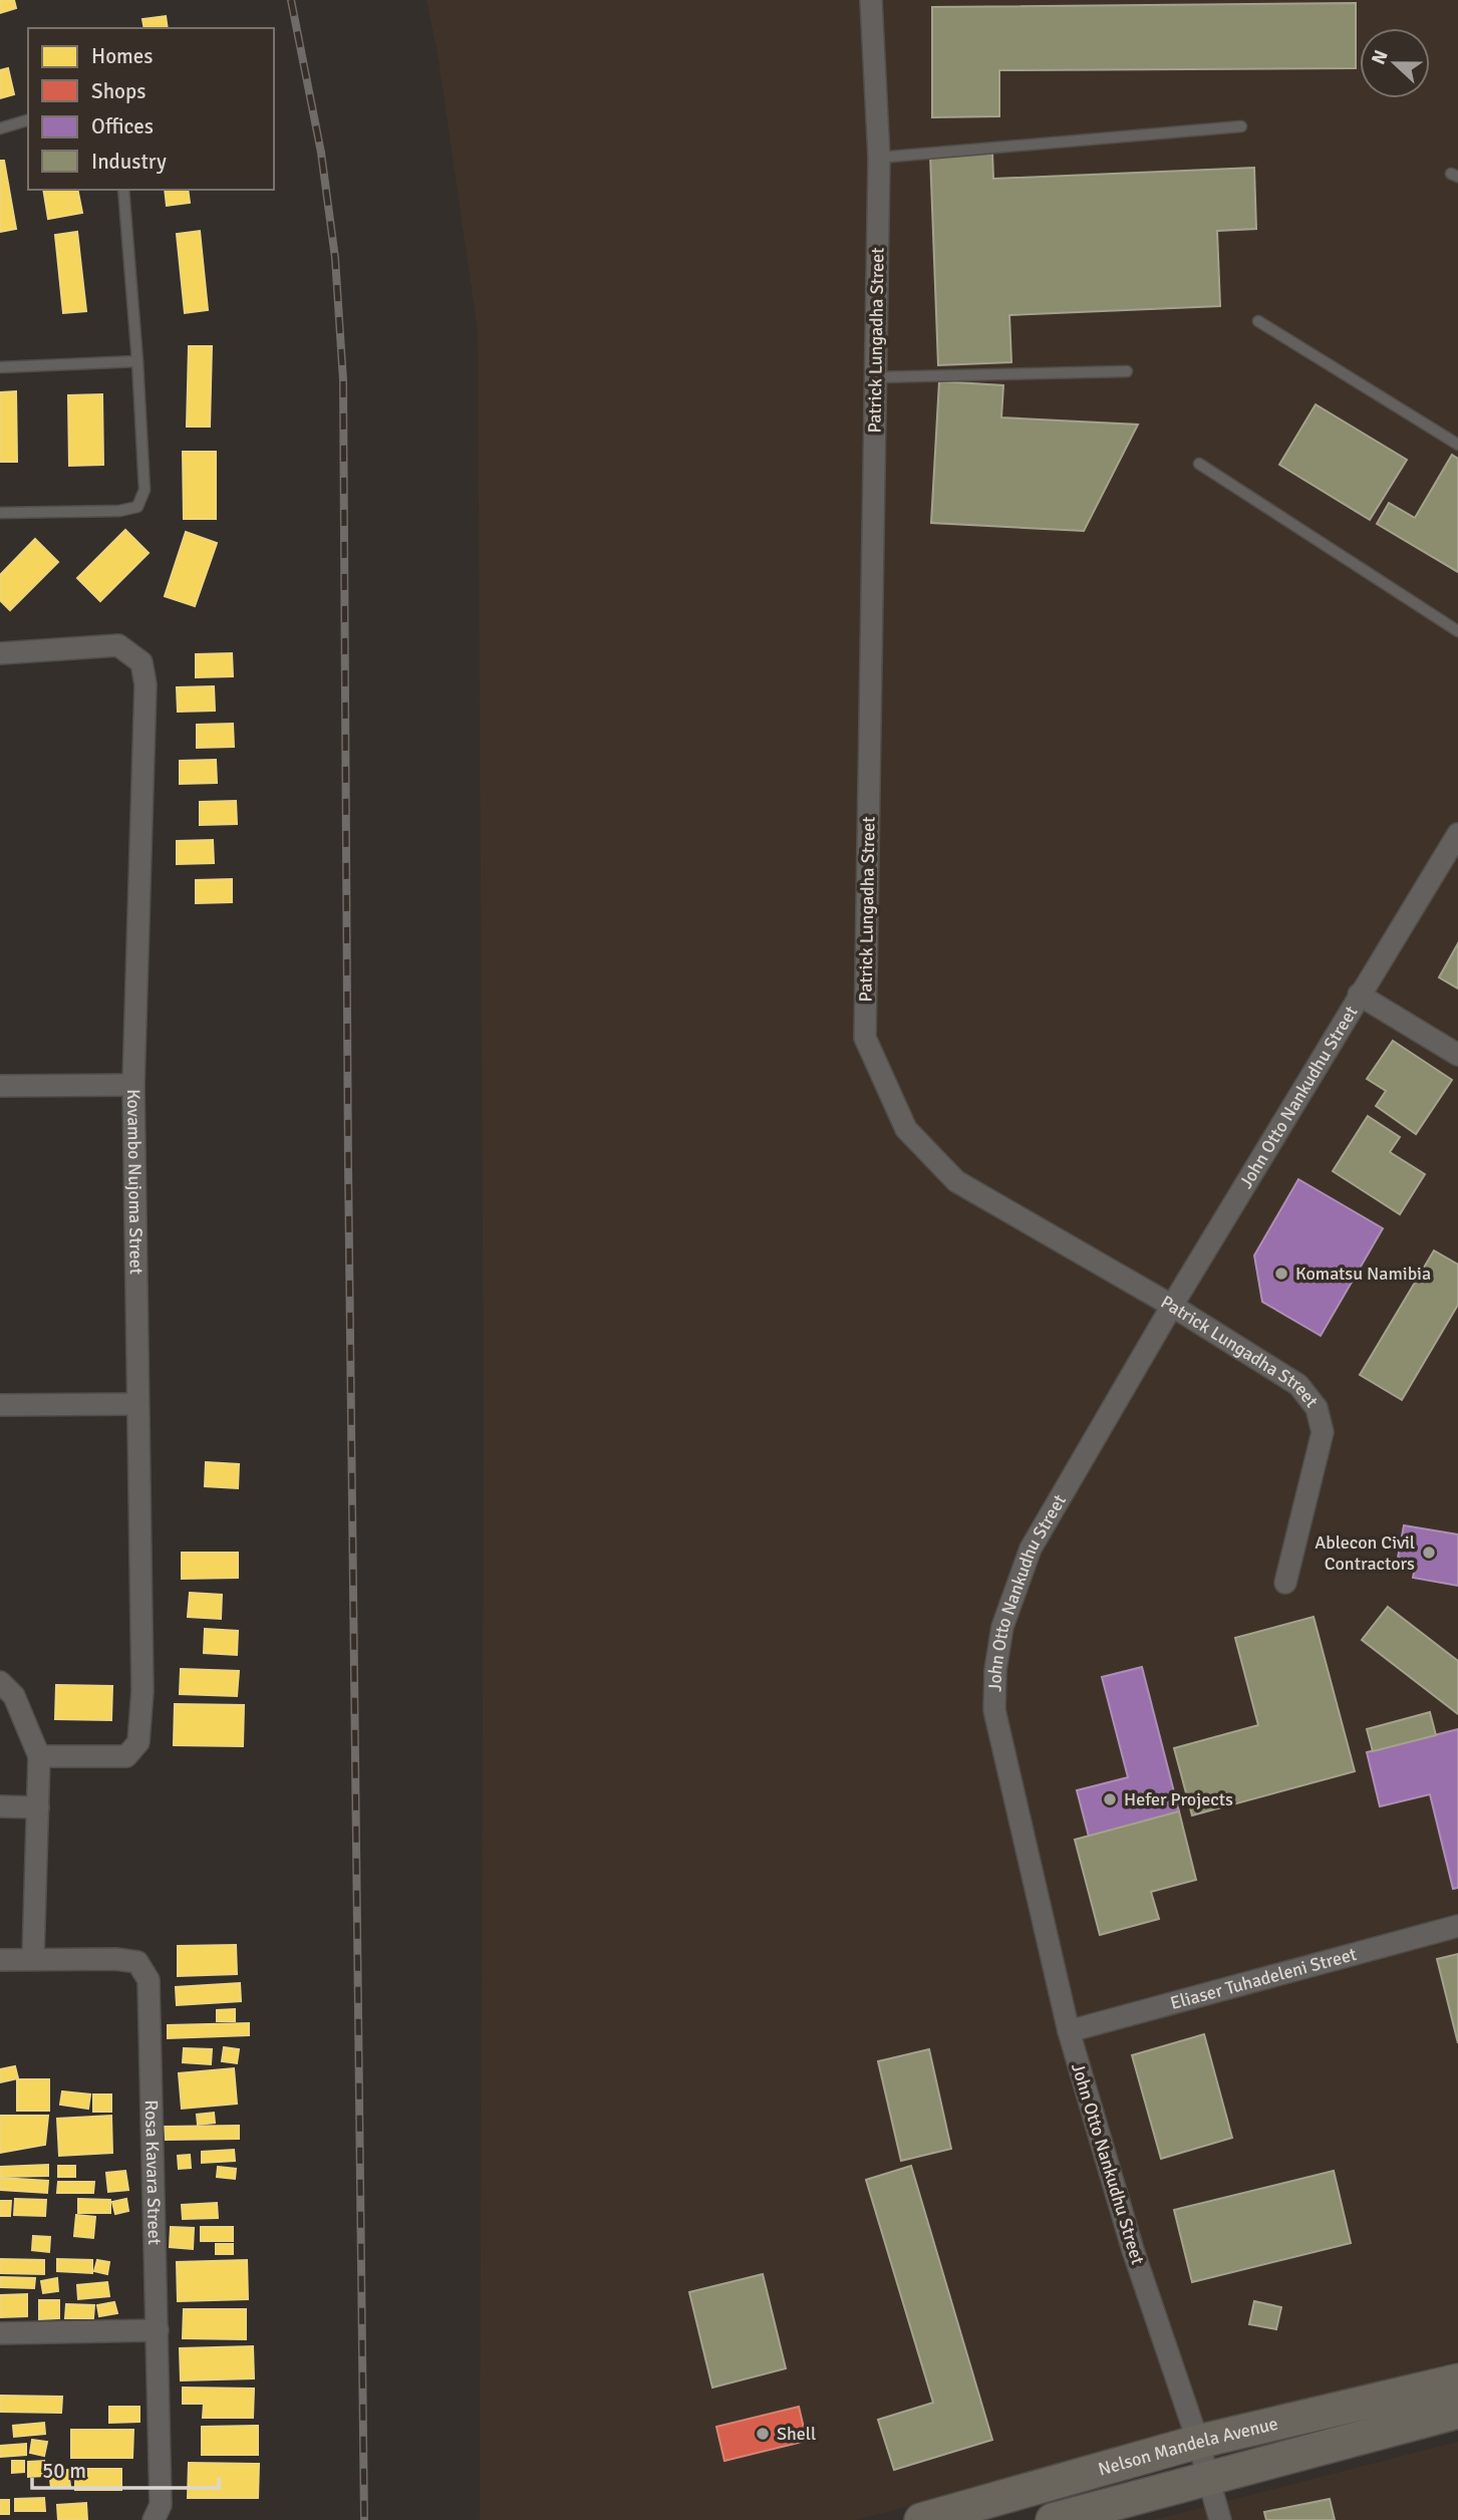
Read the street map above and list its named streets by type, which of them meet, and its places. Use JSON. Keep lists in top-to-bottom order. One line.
{"streets":{"main road":["Nelson Mandela Avenue"],"street":["Patrick Lungadha Street","John Otto Nankudhu Street","Kovambo Nujoma Street","Eliaser Tuhadeleni Street","Rosa Kavara Street"]},"crossings":[["Patrick Lungadha Street","John Otto Nankudhu Street"],["John Otto Nankudhu Street","Eliaser Tuhadeleni Street"],["John Otto Nankudhu Street","Nelson Mandela Avenue"]],"places":["Komatsu Namibia","Ablecon Civil Contractors","Hefer Projects","Shell"],"legend":["Homes","Shops","Offices","Industry"],"scale_bar":"50 m","north":"left"}
